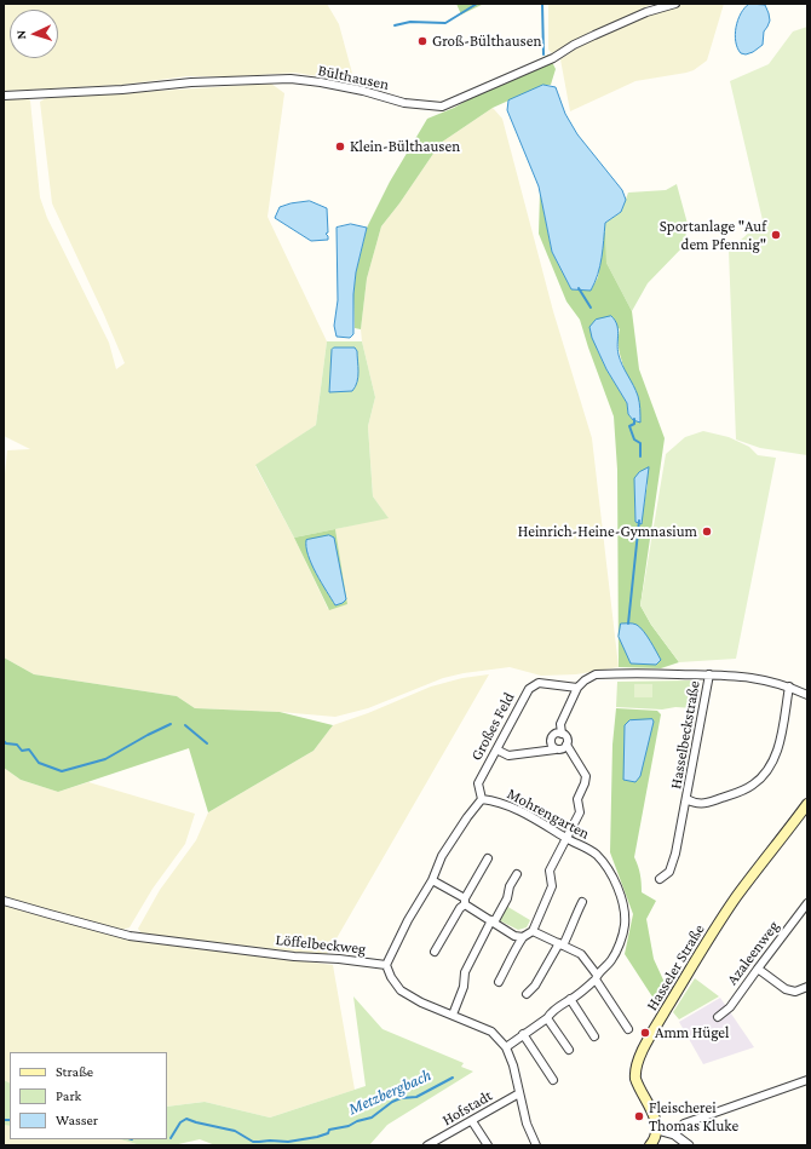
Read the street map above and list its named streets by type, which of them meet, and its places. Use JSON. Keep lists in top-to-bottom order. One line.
{"streets":{"main road":["Hasseler Straße"],"street":["Bülthausen","Großes Feld","Hasselbeckstraße","Mohrengarten","Löffelbeckweg","Azaleenweg","Hofstadt"]},"crossings":[["Großes Feld","Hasselbeckstraße"],["Großes Feld","Mohrengarten"],["Mohrengarten","Löffelbeckweg"],["Löffelbeckweg","Hofstadt"]],"water":["Metzbergbach"],"places":["Groß-Bülthausen","Klein-Bülthausen","Sportanlage \"Auf dem Pfennig\"","Heinrich-Heine-Gymnasium","Amm Hügel","Fleischerei Thomas Kluke"],"legend":["Straße","Park","Wasser"],"north":"left"}
